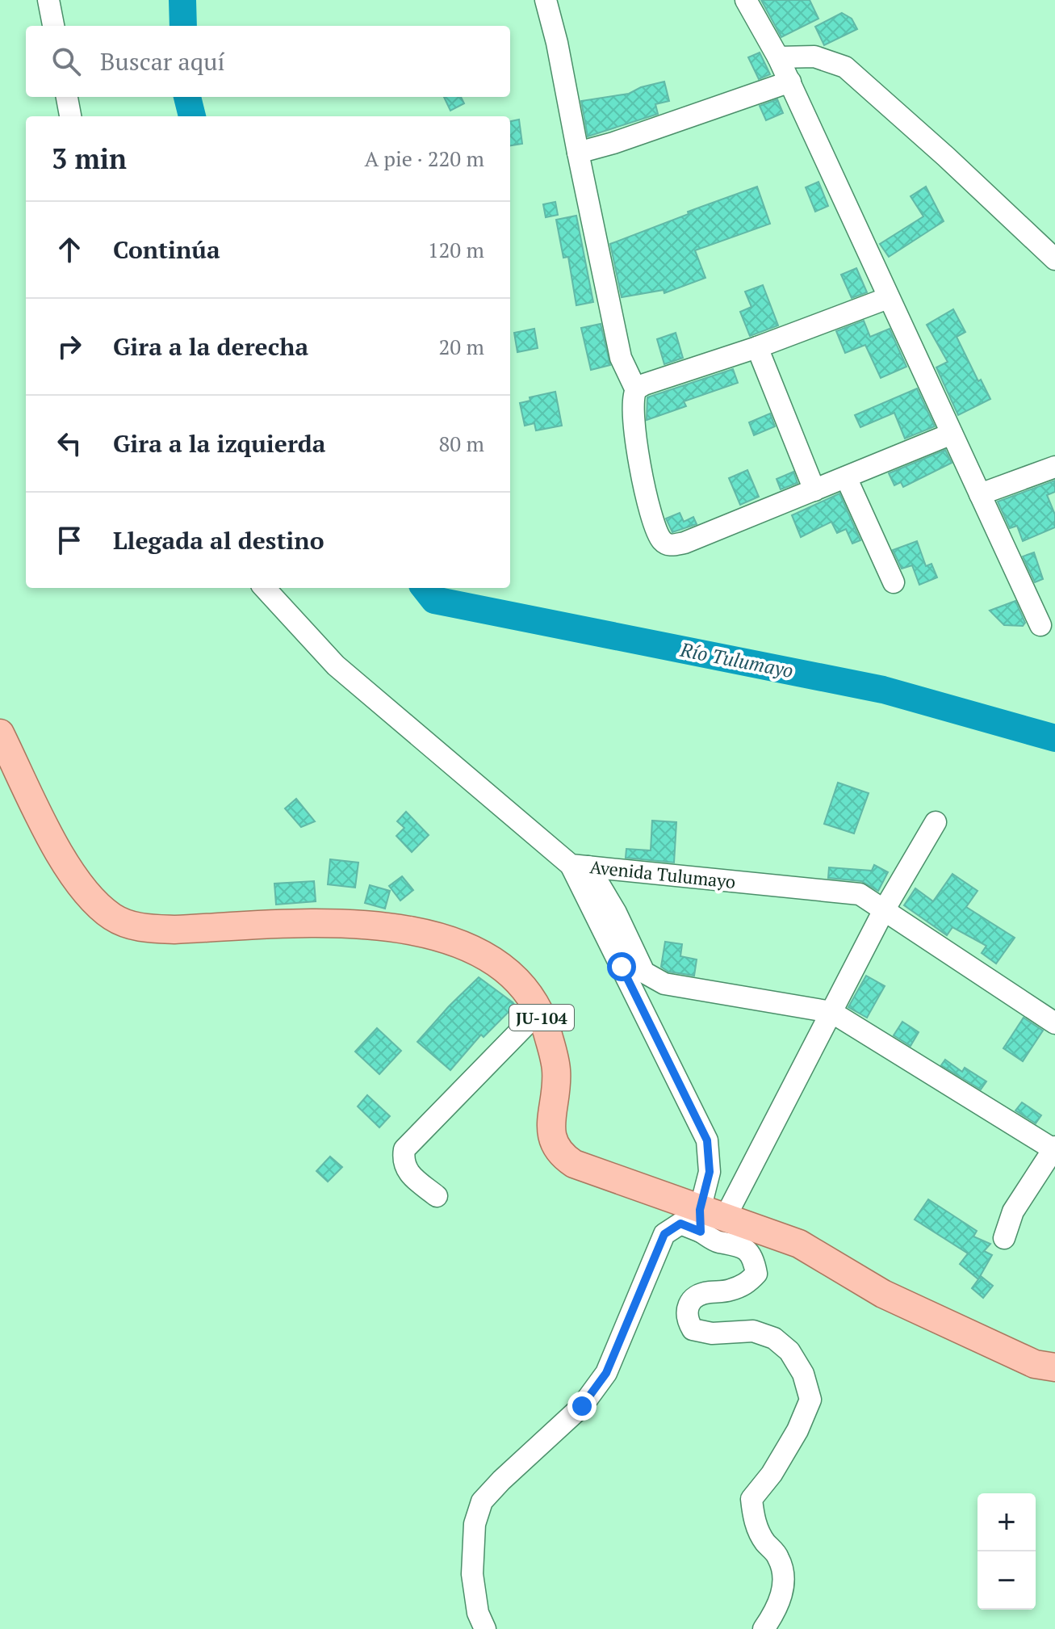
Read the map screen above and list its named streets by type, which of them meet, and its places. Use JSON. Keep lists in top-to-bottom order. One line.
{"streets":{"main road":["JU-104"],"street":["Avenida Tulumayo"]},"water":["Río Tulumayo"],"page":{"search":"Buscar aquí","heading":["3 min","A pie · 220 m"],"list":[["Continúa","120 m"],["Gira a la derecha","20 m"],["Gira a la izquierda","80 m"],"Llegada al destino"],"map_buttons":["+","−"]}}
